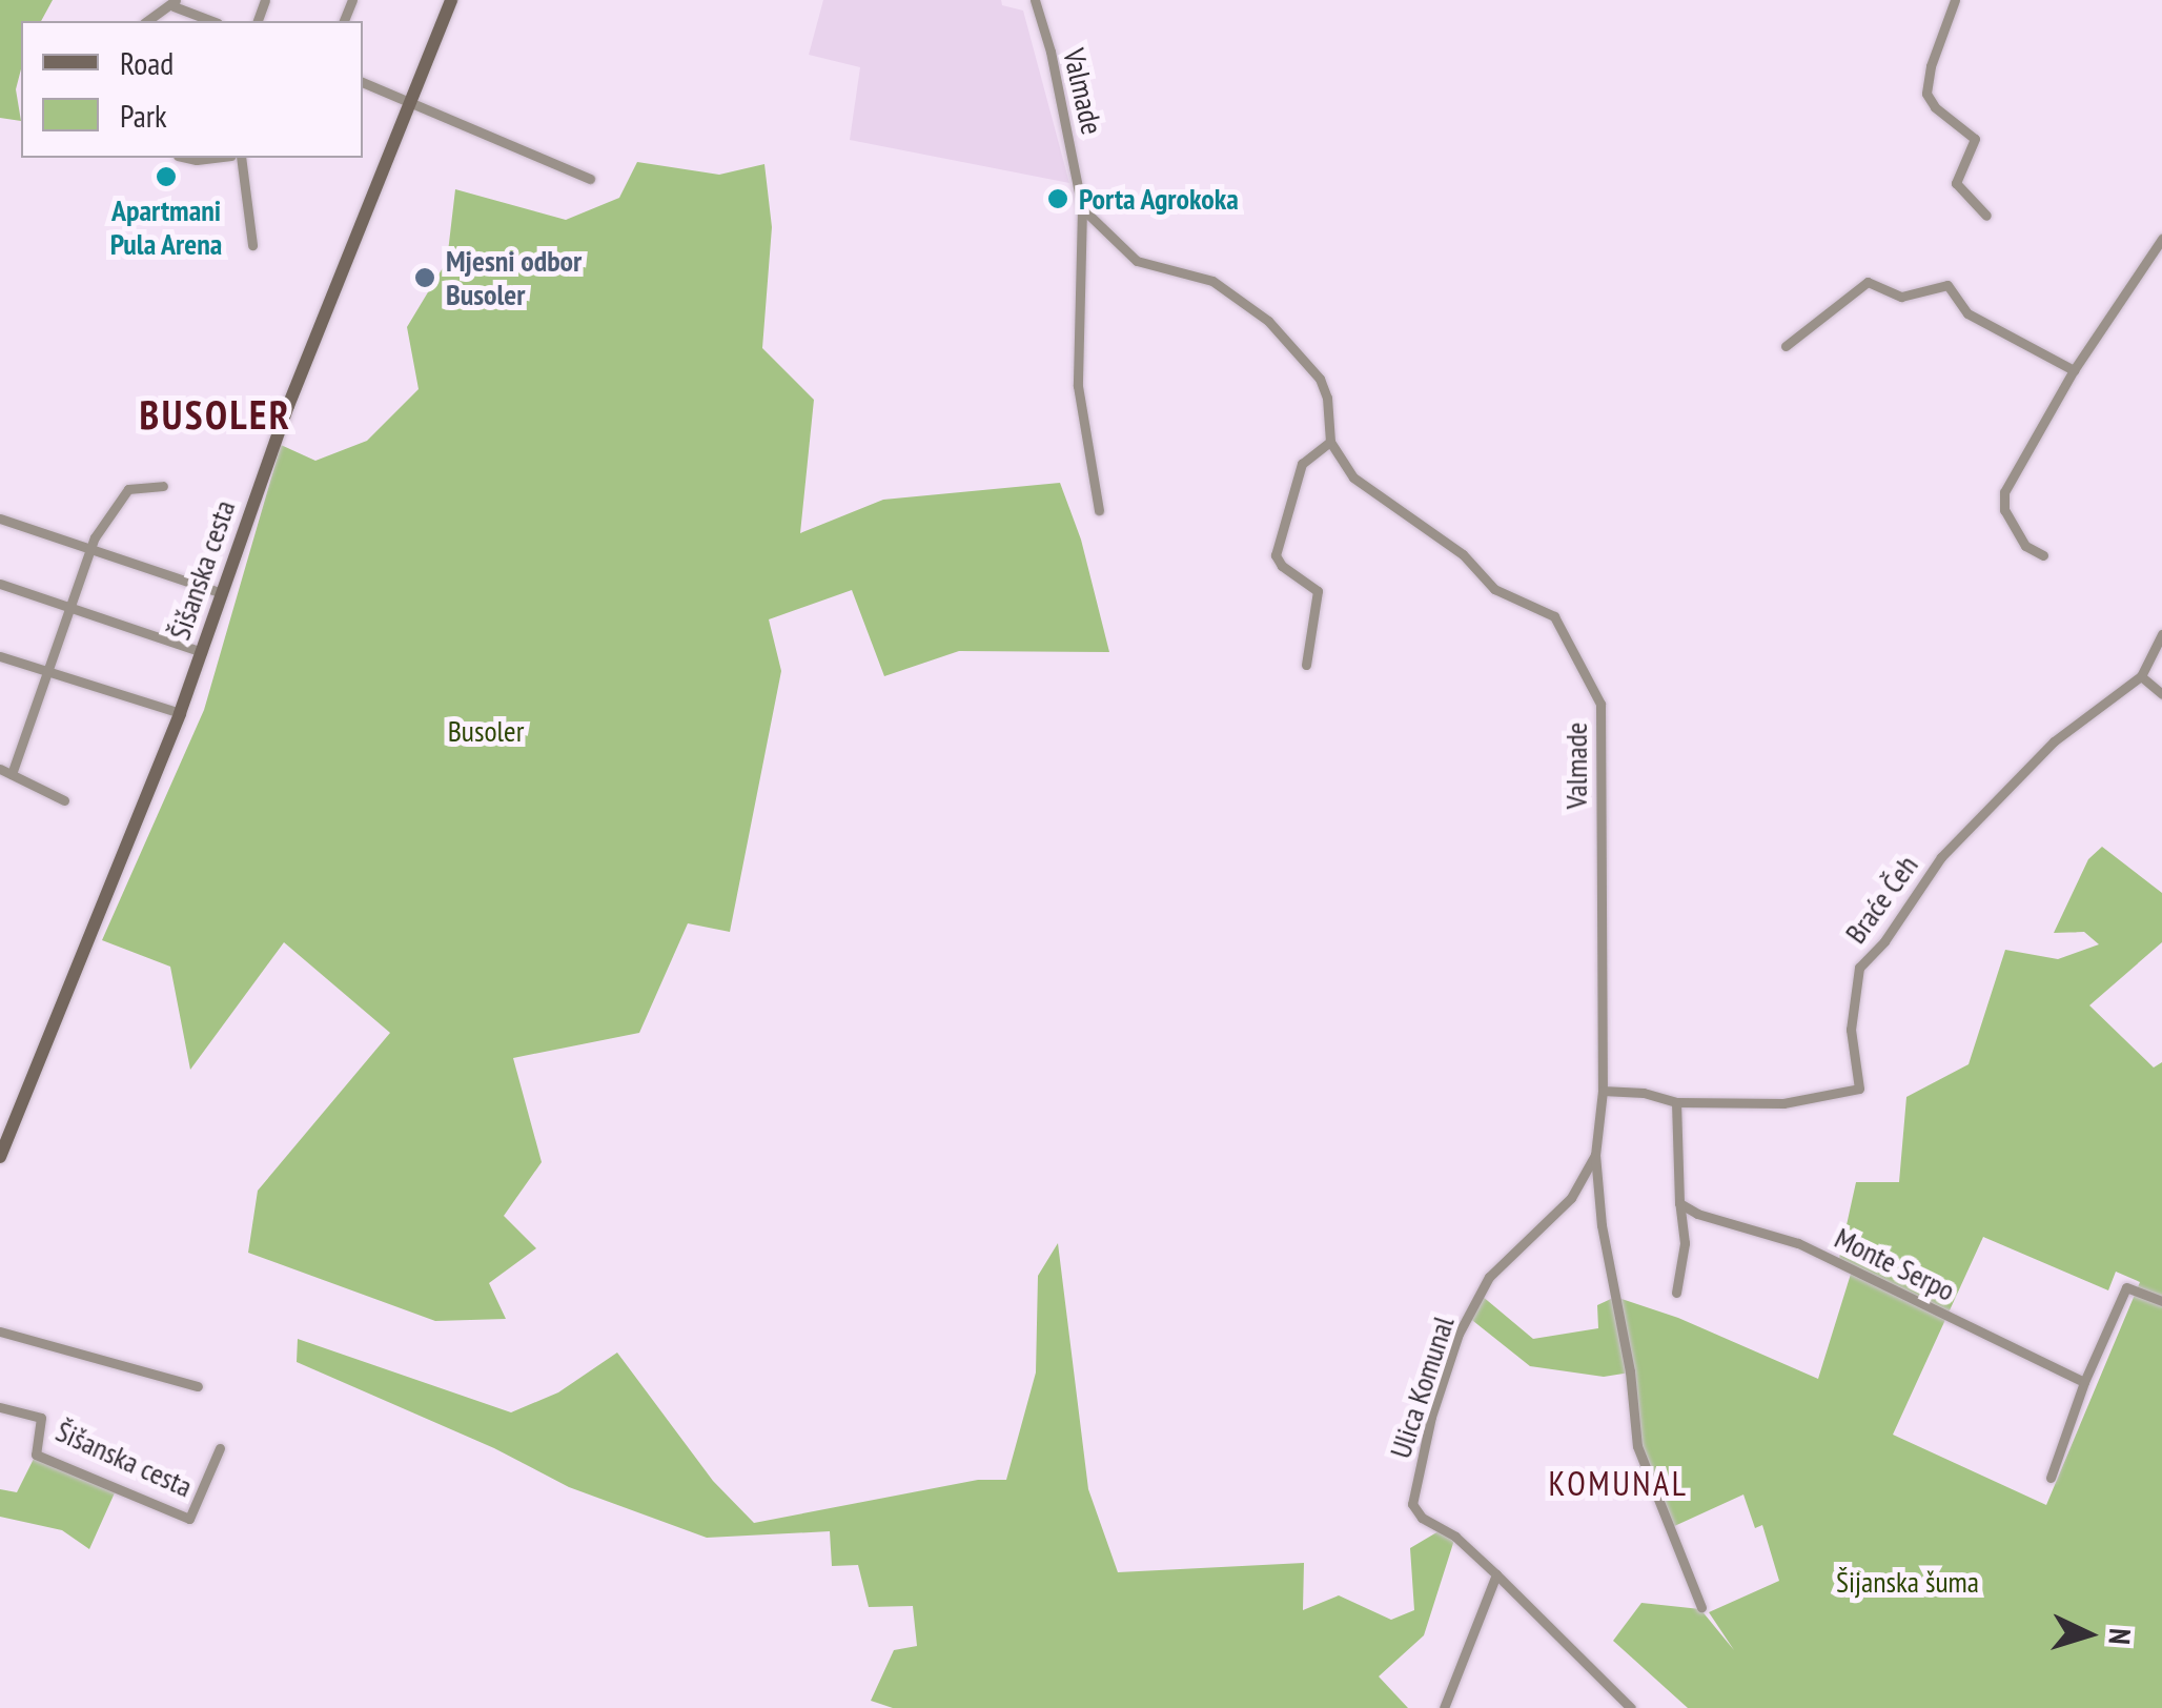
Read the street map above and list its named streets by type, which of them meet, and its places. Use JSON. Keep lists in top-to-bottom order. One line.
{"streets":{"main road":["Šišanska cesta"],"street":["Valmade","Braće Čeh","Monte Serpo","Ulica Komunal"]},"crossings":[["Valmade","Braće Čeh"],["Valmade","Ulica Komunal"],["Braće Čeh","Ulica Komunal"]],"districts":["BUSOLER","KOMUNAL"],"parks":["Busoler","Šijanska šuma"],"places":["Apartmani Pula Arena","Porta Agrokoka","Mjesni odbor Busoler"],"legend":["Road","Park"],"north":"right"}
